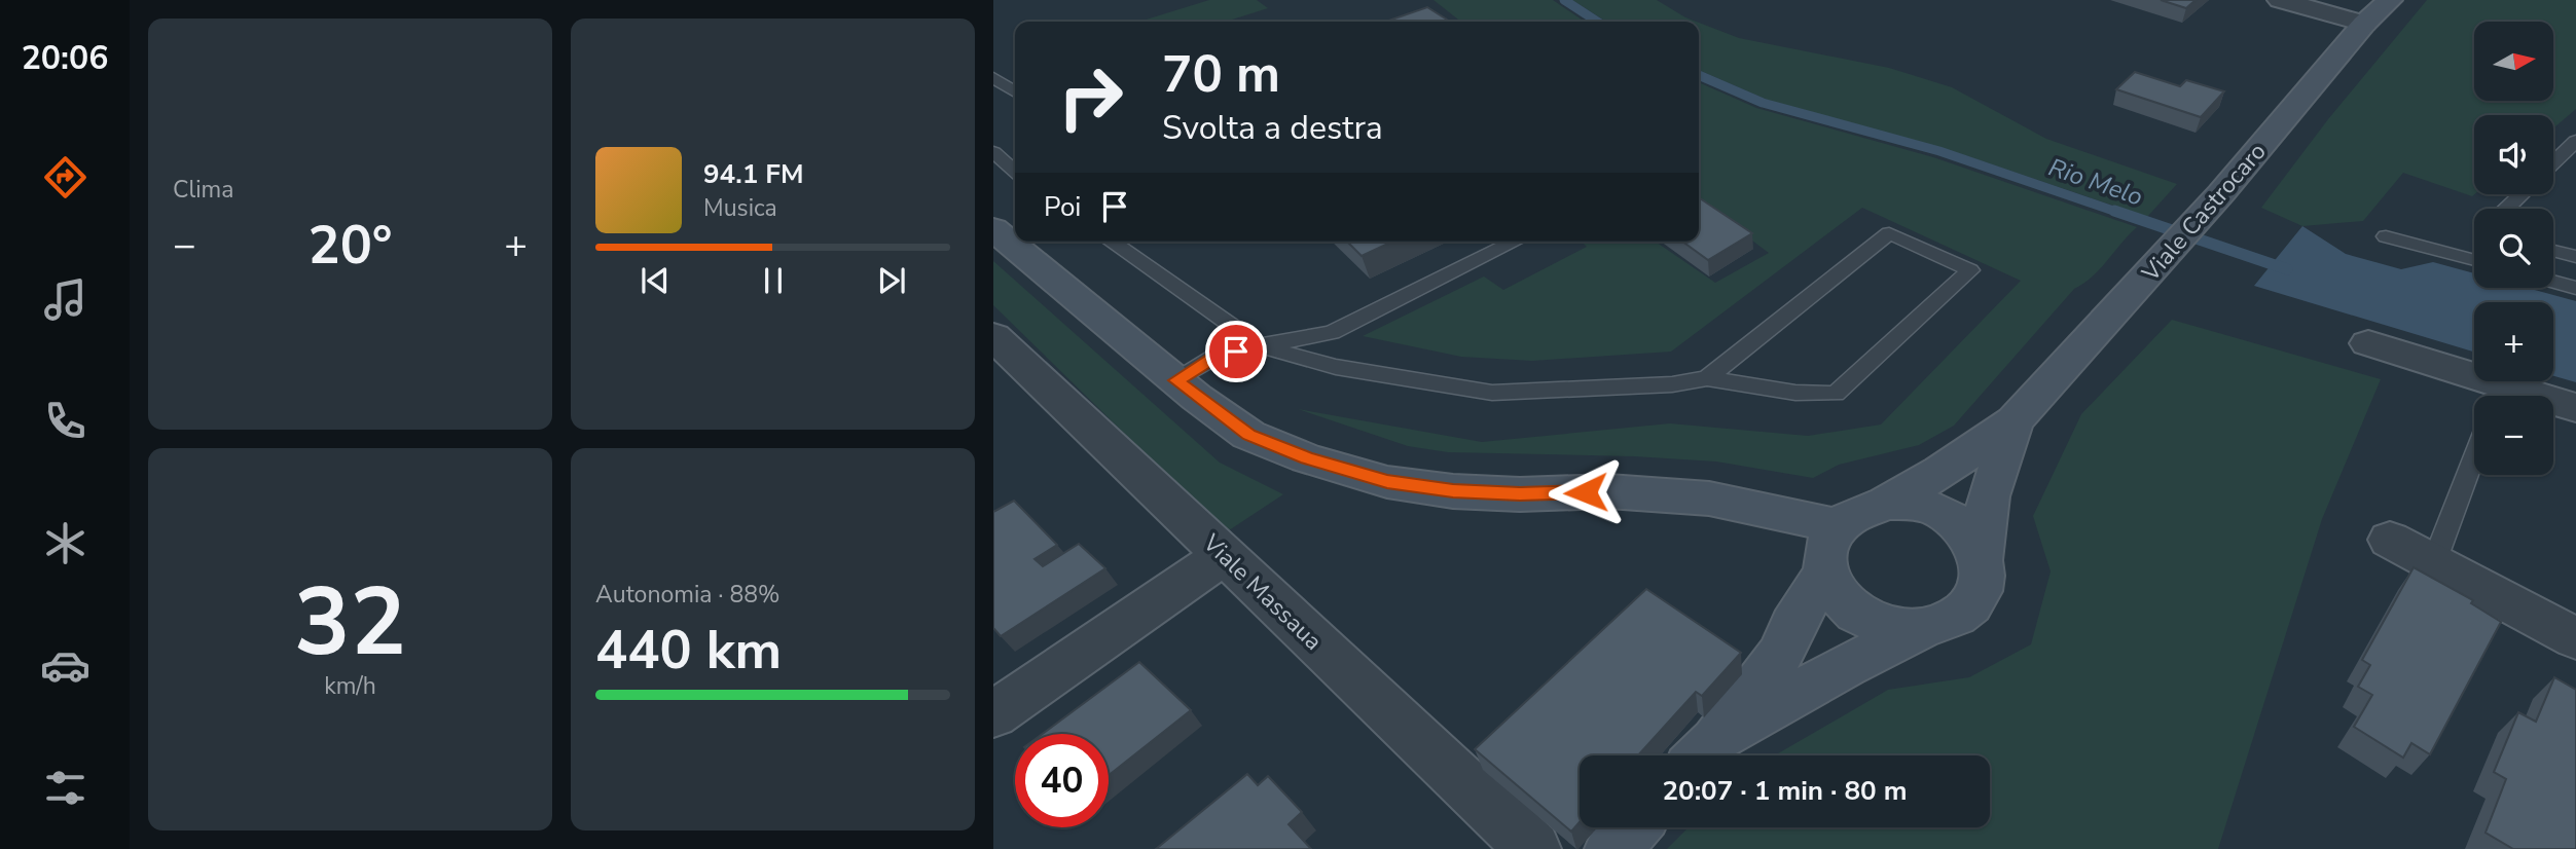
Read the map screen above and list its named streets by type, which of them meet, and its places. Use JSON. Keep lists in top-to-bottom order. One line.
{"streets":{"street":["Viale Castrocaro","Viale Massaua"]},"water":["Rio Melo"],"north":"right","page":{"tabs":"20:06","tile":["Clima",["32","km/h"],["Autonomia · 88%","440 km"]],"map_buttons":["+","−"],"turn":["70 m","Svolta a destra"],"song":["94.1 FM","Musica"],"then":"Poi","heat":["−","20°","+"],"limit":"40","trip":"20:07 · 1 min · 80 m"}}
